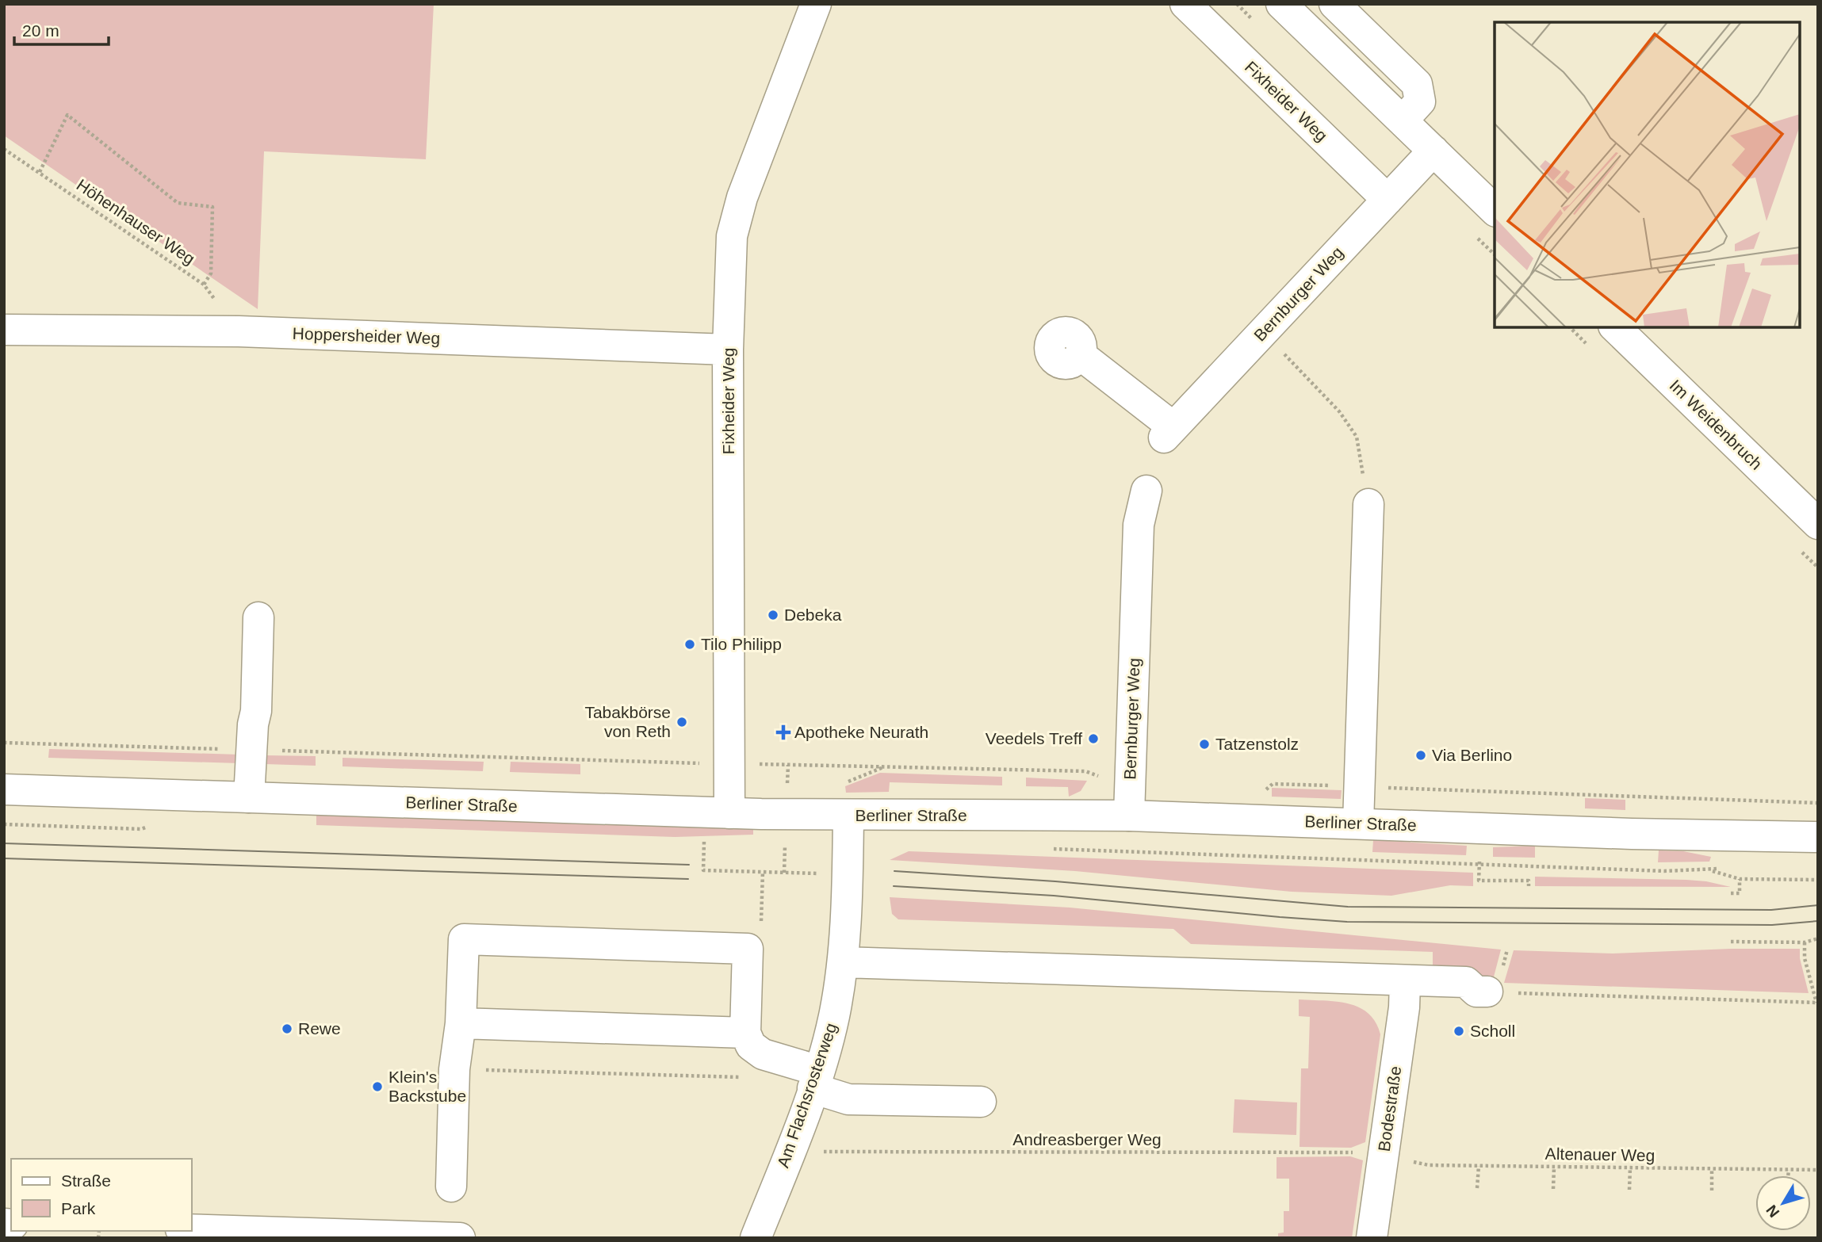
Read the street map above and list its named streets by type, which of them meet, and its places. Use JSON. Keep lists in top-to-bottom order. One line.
{"streets":{"street":["Fixheider Weg","Bernburger Weg","Hoppersheider Weg","Im Weidenbruch","Berliner Straße","Am Flachsrosterweg","Bodestraße"],"path":["Höhenhauser Weg","Andreasberger Weg","Altenauer Weg"]},"crossings":[["Fixheider Weg","Bernburger Weg"],["Fixheider Weg","Hoppersheider Weg"],["Fixheider Weg","Berliner Straße"],["Höhenhauser Weg","Hoppersheider Weg"],["Bernburger Weg","Berliner Straße"],["Berliner Straße","Am Flachsrosterweg"],["Am Flachsrosterweg","Andreasberger Weg"],["Bodestraße","Andreasberger Weg"],["Bodestraße","Altenauer Weg"],["Andreasberger Weg","Altenauer Weg"]],"places":{"other":["Debeka","Tilo Philipp","Tabakbörse von Reth","Veedels Treff","Tatzenstolz","Via Berlino","Rewe","Scholl","Klein's Backstube"],"health":["Apotheke Neurath"]},"legend":["Straße","Park"],"scale_bar":"20 m","north":"bottom left"}
